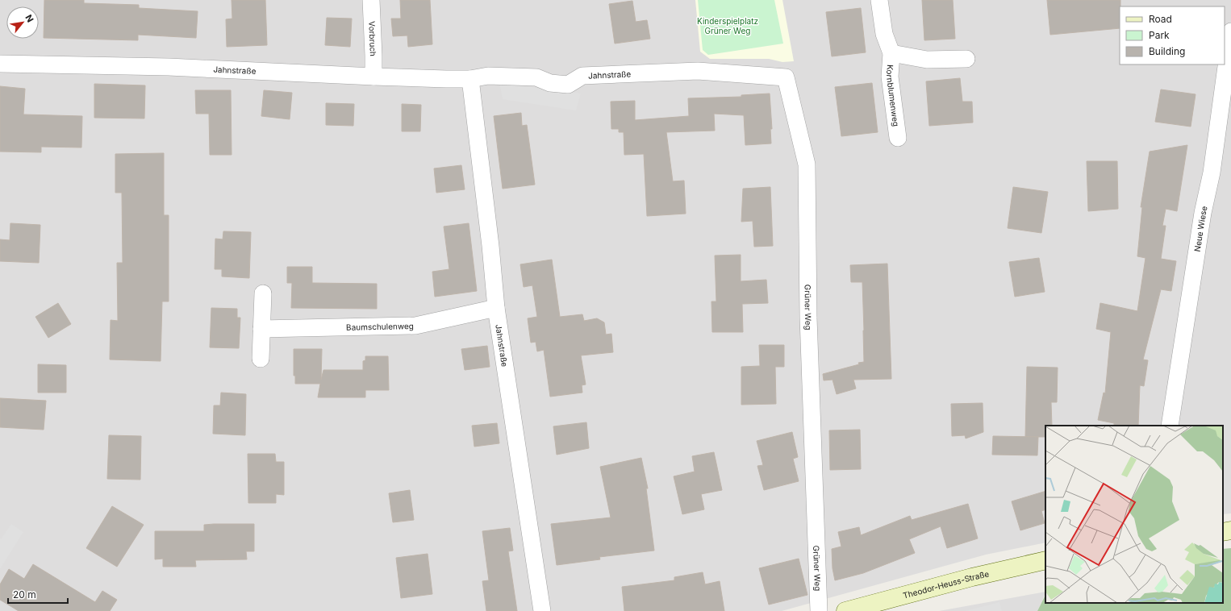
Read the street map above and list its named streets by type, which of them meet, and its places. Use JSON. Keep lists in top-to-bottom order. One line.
{"streets":{"main road":["Theodor-Heuss-Straße"],"street":["Vorbruch","Jahnstraße","Kornblumenweg","Neue Wiese","Grüner Weg","Baumschulenweg"]},"crossings":[["Vorbruch","Jahnstraße"],["Jahnstraße","Grüner Weg"],["Jahnstraße","Baumschulenweg"]],"parks":["Kinderspielplatz Grüner Weg"],"legend":["Road","Park","Building"],"scale_bar":"20 m","north":"top right"}
